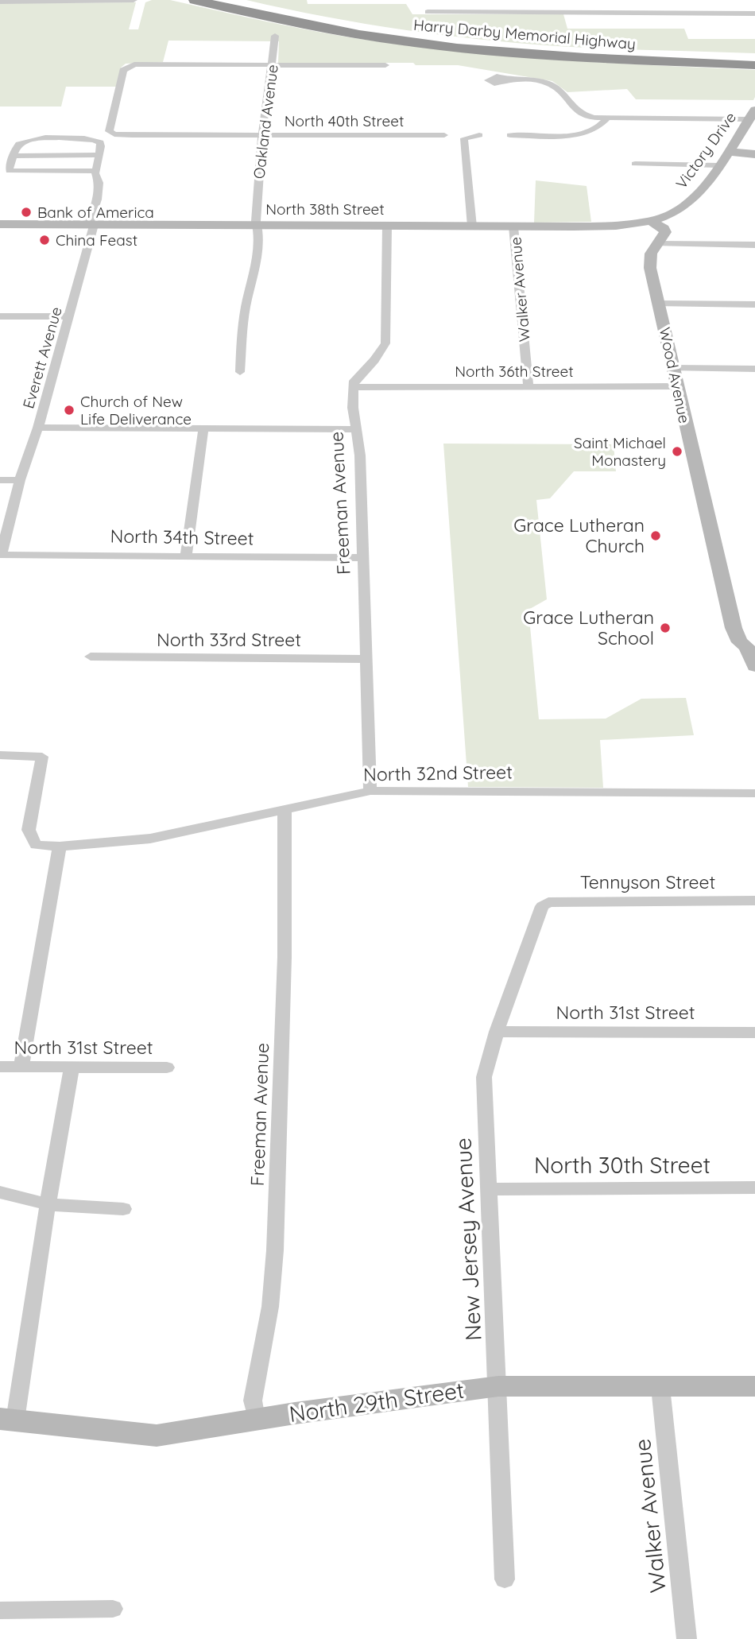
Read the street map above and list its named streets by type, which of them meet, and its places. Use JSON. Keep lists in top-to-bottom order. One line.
{"streets":{"highway":["Harry Darby Memorial Highway"],"street":["North 40th Street","Oakland Avenue","Victory Drive","North 38th Street","Walker Avenue","Everett Avenue","North 36th Street","Wood Avenue","Freeman Avenue","North 34th Street","North 33rd Street","North 32nd Street","Tennyson Street","North 31st Street","North 30th Street","New Jersey Avenue","North 29th Street"]},"crossings":[["North 40th Street","Oakland Avenue"],["Oakland Avenue","North 38th Street"],["Victory Drive","North 38th Street"],["Victory Drive","Wood Avenue"],["North 38th Street","Walker Avenue"],["North 38th Street","Everett Avenue"],["North 38th Street","Wood Avenue"],["Walker Avenue","North 36th Street"],["Walker Avenue","North 29th Street"],["Everett Avenue","North 34th Street"],["North 36th Street","Wood Avenue"],["North 36th Street","Freeman Avenue"],["Freeman Avenue","North 34th Street"],["Freeman Avenue","North 33rd Street"],["Freeman Avenue","North 32nd Street"],["Freeman Avenue","North 29th Street"],["Tennyson Street","New Jersey Avenue"],["North 31st Street","New Jersey Avenue"],["North 30th Street","New Jersey Avenue"],["New Jersey Avenue","North 29th Street"]],"places":["Bank of America","China Feast","Church of New Life Deliverance","Saint Michael Monastery","Grace Lutheran Church","Grace Lutheran School"]}
